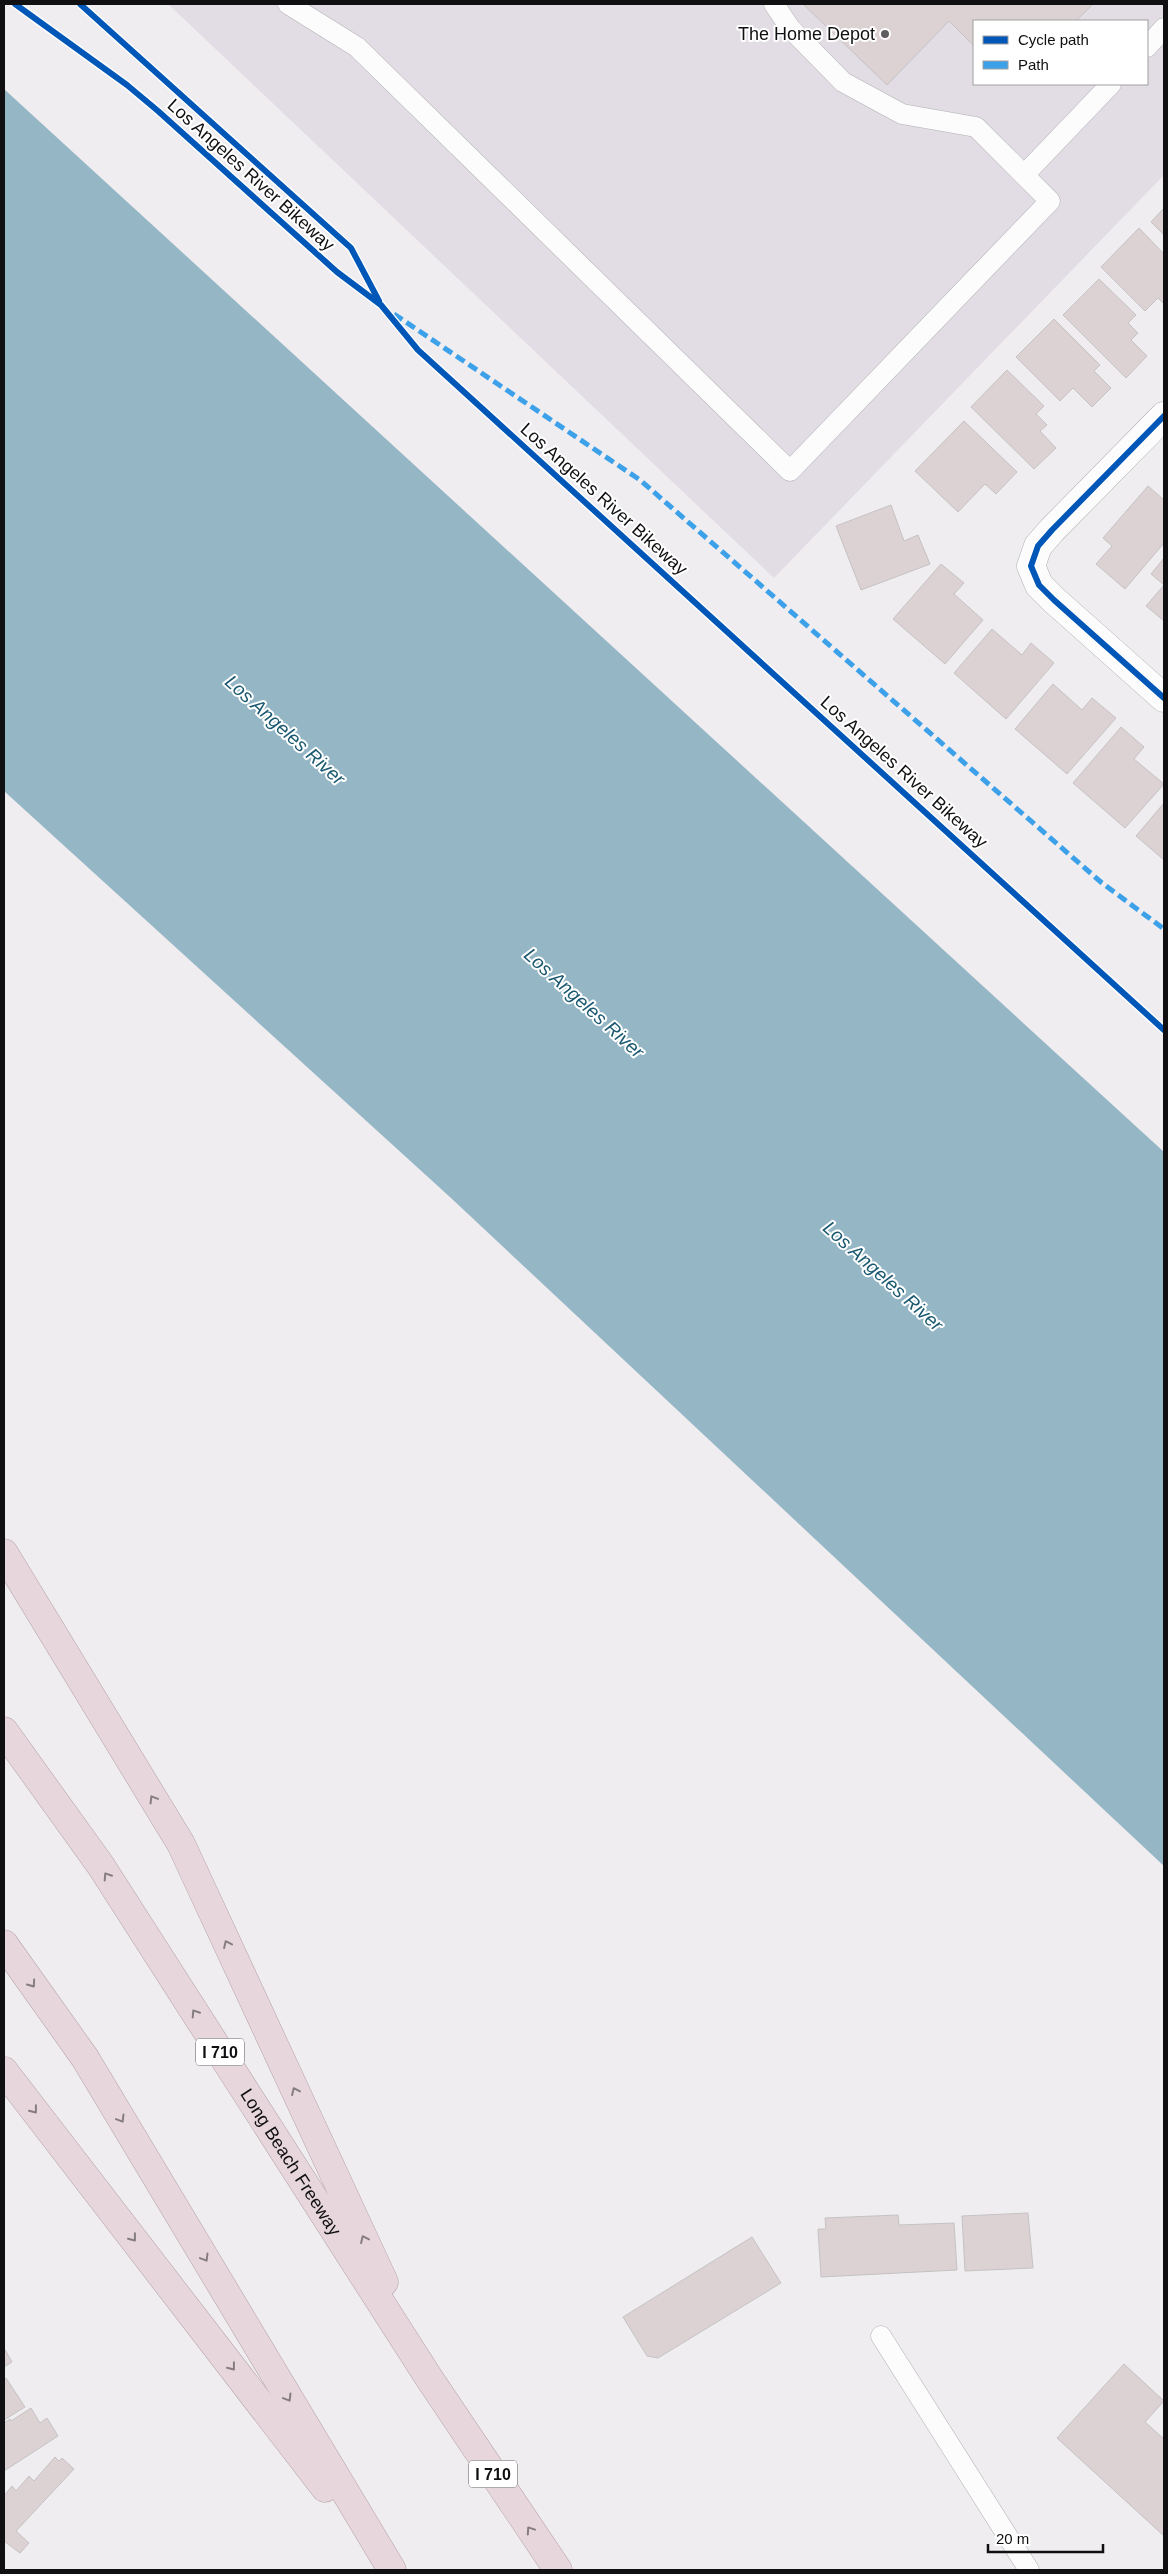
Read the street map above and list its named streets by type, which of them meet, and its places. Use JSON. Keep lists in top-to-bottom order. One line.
{"streets":{"highway":["I 710","Long Beach Freeway"],"cycle path":["Los Angeles River Bikeway"]},"water":["Los Angeles River"],"places":["The Home Depot"],"legend":["Cycle path","Path"],"scale_bar":"20 m"}
